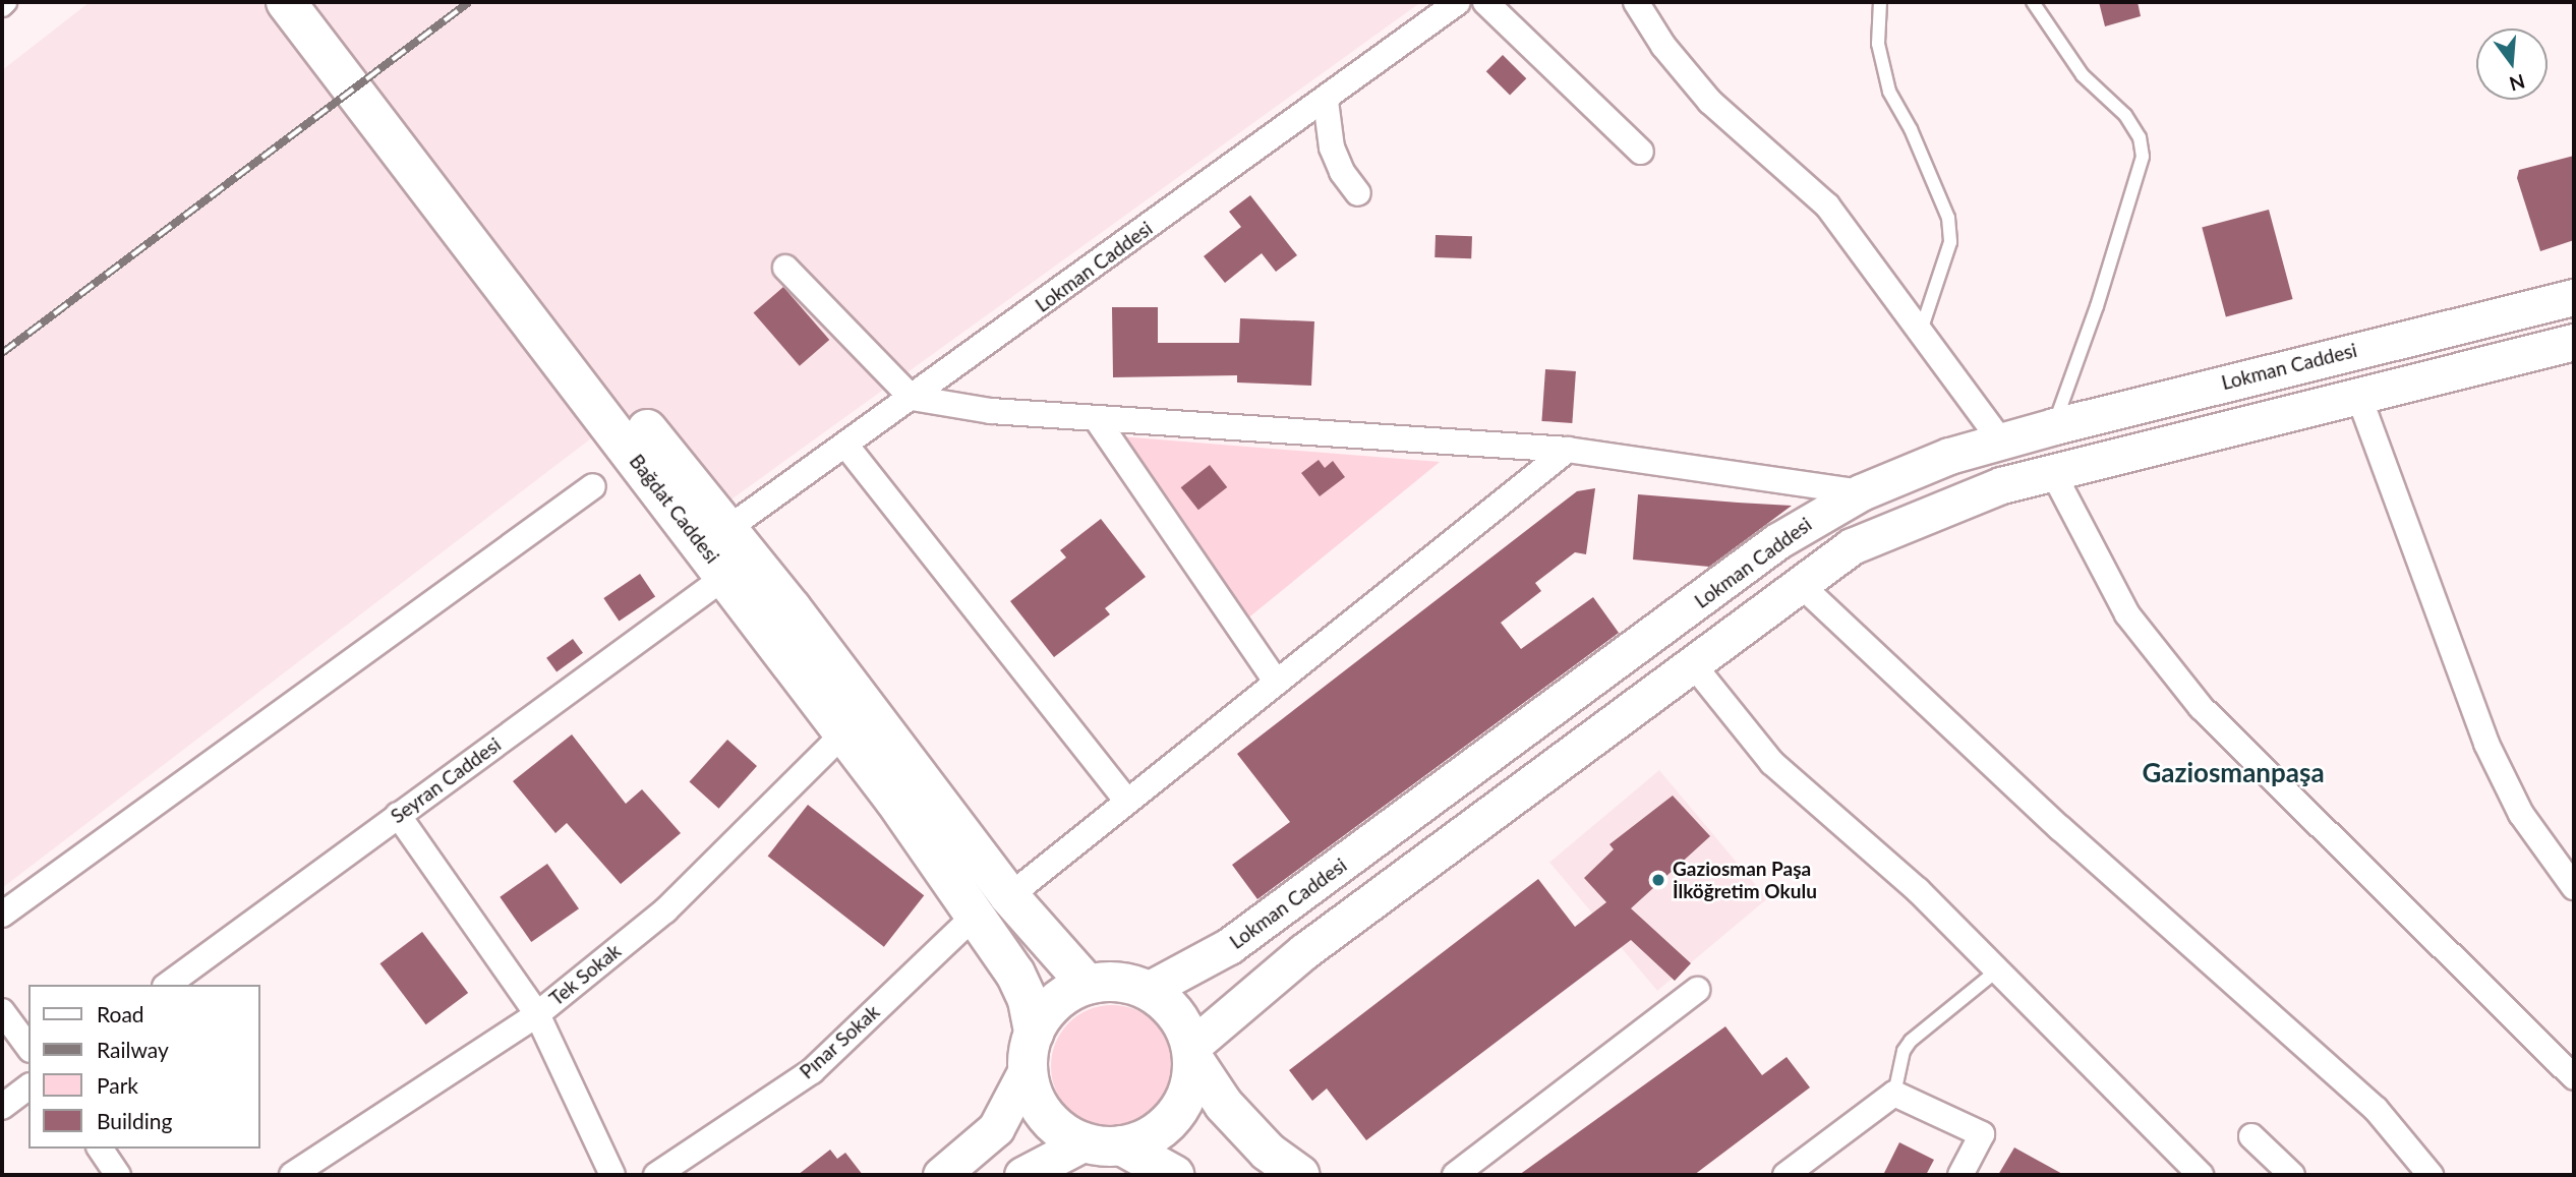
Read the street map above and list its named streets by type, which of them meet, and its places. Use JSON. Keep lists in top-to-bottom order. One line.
{"streets":{"main road":["Bağdat Caddesi"],"street":["Lokman Caddesi","Seyran Caddesi","Tek Sokak","Pınar Sokak"]},"crossings":[["Lokman Caddesi","Bağdat Caddesi"],["Bağdat Caddesi","Seyran Caddesi"],["Bağdat Caddesi","Tek Sokak"],["Bağdat Caddesi","Pınar Sokak"]],"districts":["Gaziosmanpaşa"],"places":["Gaziosman Paşa İlköğretim Okulu"],"legend":["Road","Railway","Park","Building"],"north":"bottom"}
